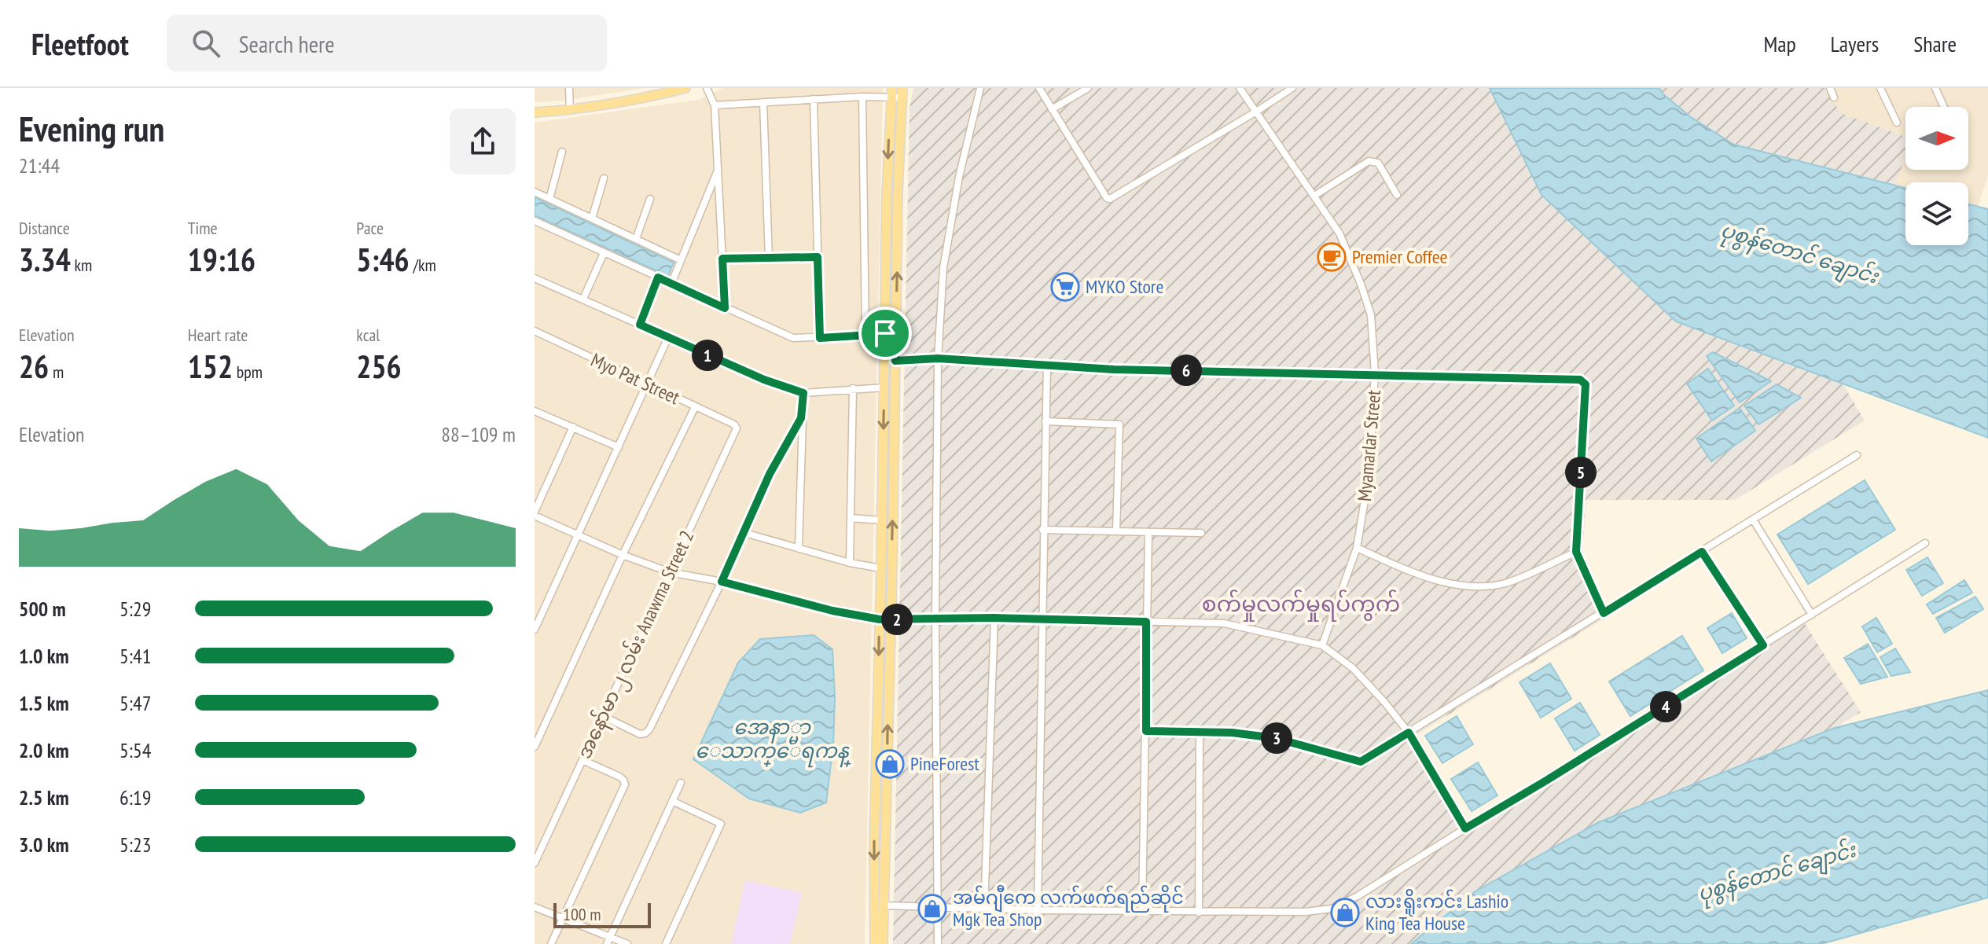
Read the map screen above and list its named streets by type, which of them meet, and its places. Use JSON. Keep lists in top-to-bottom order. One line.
{"streets":{"street":["Myo Pat Street","Myamarlar Street","အနော်မာ ၂ လမ်း Anawma Street 2"]},"crossings":[["Myo Pat Street","အနော်မာ ၂ လမ်း Anawma Street 2"]],"districts":["စက်မှုလက်မှုရပ်ကွက်"],"water":["ပုစွန်တောင် ချောင်း","အေနာ္မာ ေသာက္ေရကန္"],"places":{"cafe":["Premier Coffee"],"supermarket":["MYKO Store"],"shop":["PineForest","အမ်ဂျီကေ လက်ဖက်ရည်ဆိုင် Mgk Tea Shop","လားရှိုးကင်း Lashio King Tea House"]},"scale_bar":"100 m","north":"right","page":{"header":"Fleetfoot","search":"Search here","nav":["Map","Layers","Share"],"heading":["Evening run","21:44"],"stats":[["Distance","3.34 km"],["Time","19:16"],["Pace","5:46 /km"],["Elevation","26 m"],["Heart rate","152 bpm"],["kcal","256"]],"pins":["1","6","5","2","4","3"],"chart":["Elevation","88–109 m"],"list":[{"name":"500 m","note":"5:29"},{"name":"1.0 km","note":"5:41"},{"name":"1.5 km","note":"5:47"},{"name":"2.0 km","note":"5:54"},{"name":"2.5 km","note":"6:19"},{"name":"3.0 km","note":"5:23"}],"scale":"100 m"}}
